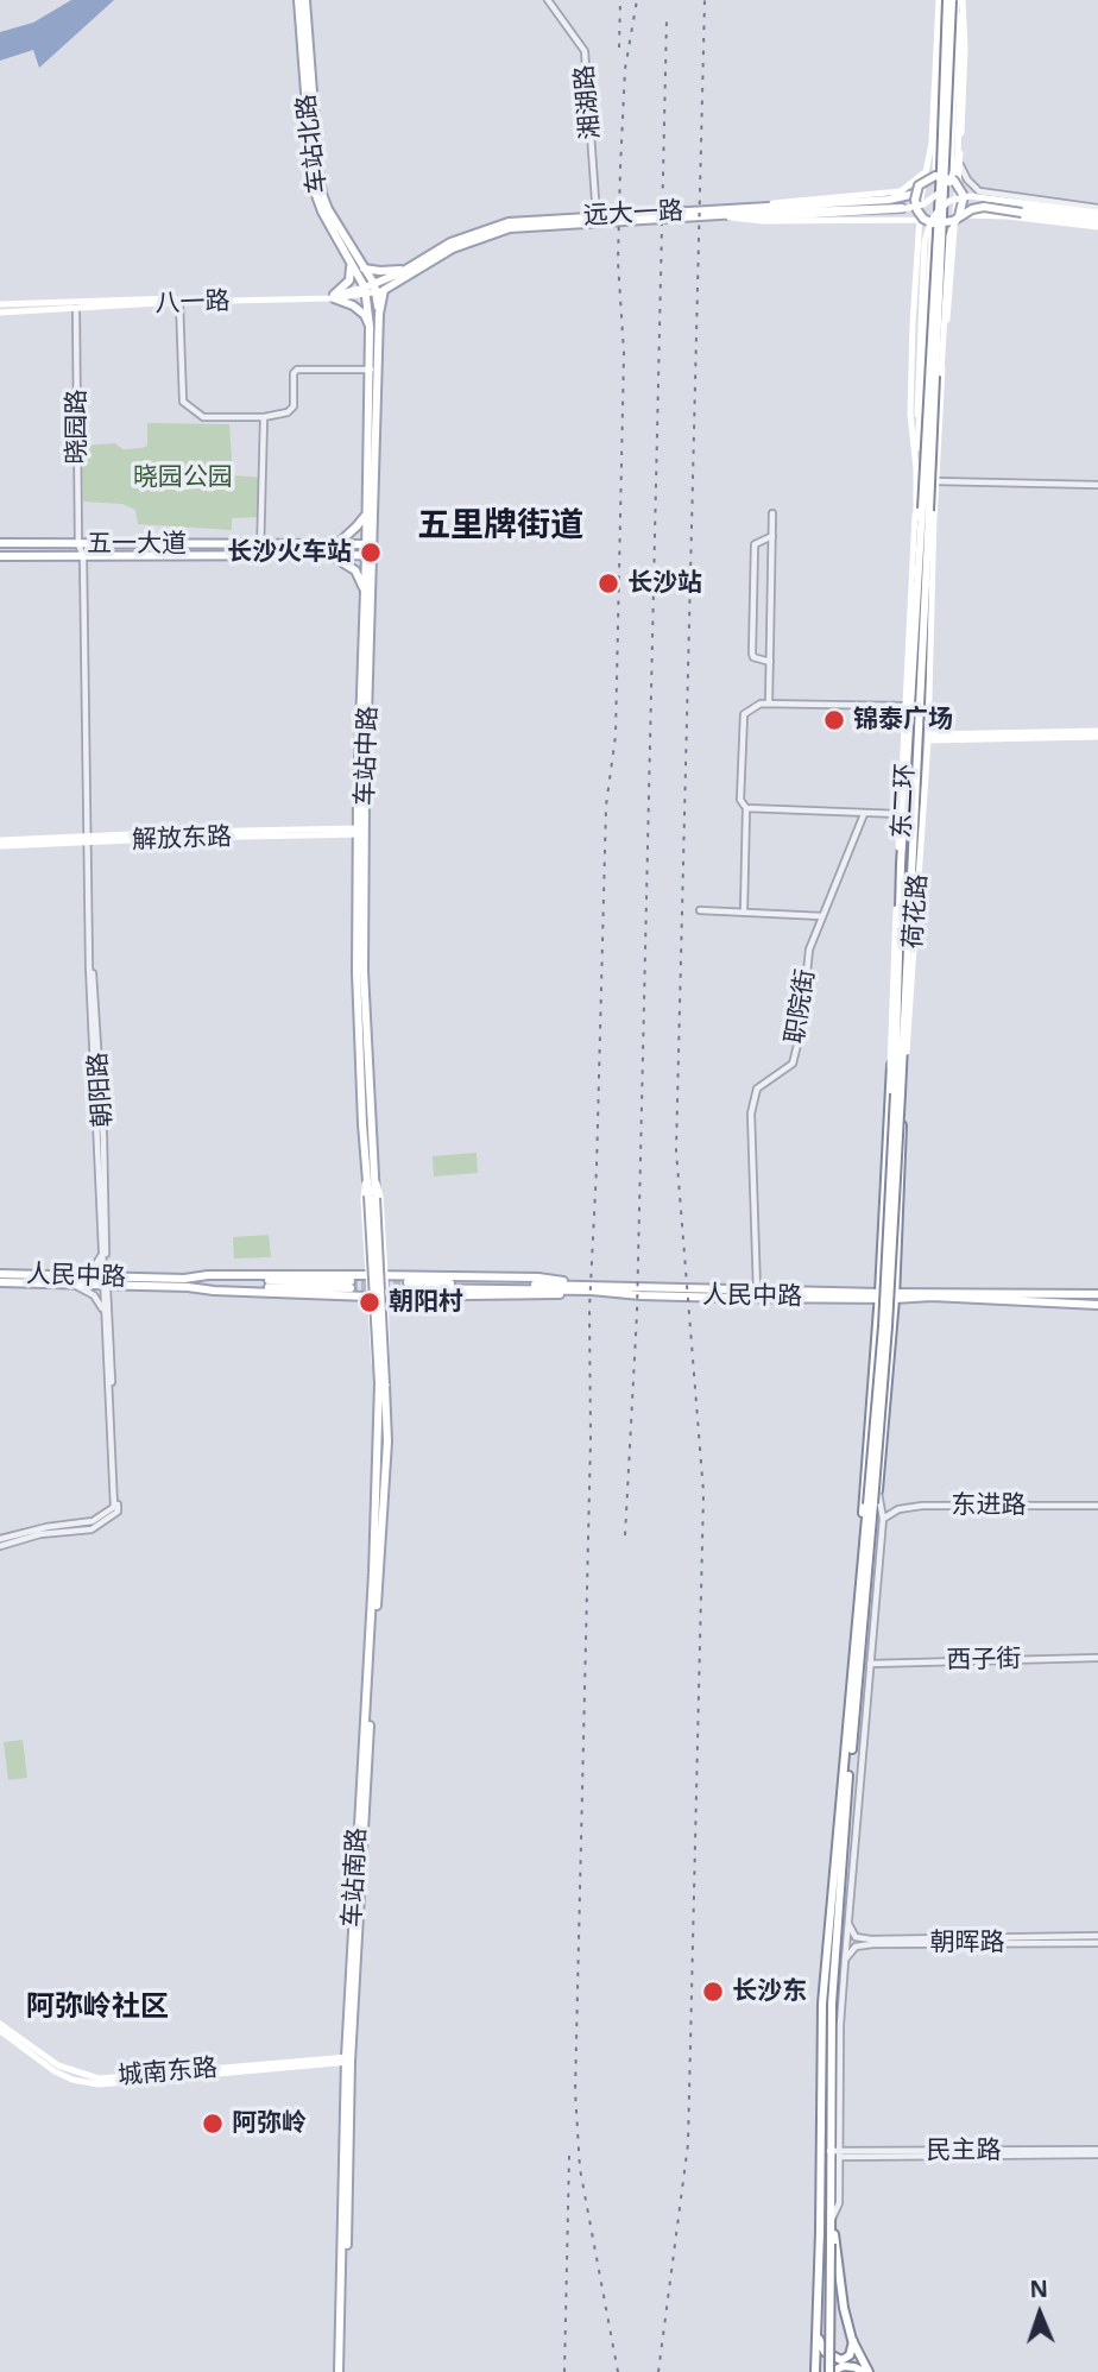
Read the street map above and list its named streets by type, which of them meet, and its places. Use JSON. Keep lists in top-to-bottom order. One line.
{"streets":{"main road":["车站北路","远大一路","八一路","五一大道","车站中路","东二环","解放东路","荷花路","人民中路","车站南路","城南东路"],"street":["湘湖路","晓园路","职院街","朝阳路","东进路","西子街","朝晖路","民主路"]},"crossings":[["湘湖路","远大一路"],["车站北路","远大一路"],["车站北路","八一路"],["车站北路","车站中路"],["远大一路","八一路"],["远大一路","车站中路"],["八一路","晓园路"],["八一路","车站中路"],["晓园路","五一大道"],["晓园路","朝阳路"],["五一大道","车站中路"],["五一大道","朝阳路"],["车站中路","解放东路"],["车站中路","车站南路"],["东二环","荷花路"],["解放东路","朝阳路"],["职院街","人民中路"],["朝阳路","人民中路"],["车站南路","城南东路"]],"districts":["五里牌街道","阿弥岭社区"],"parks":["晓园公园"],"places":["长沙火车站","长沙站","锦泰广场","朝阳村","长沙东","阿弥岭"],"north":"top"}
